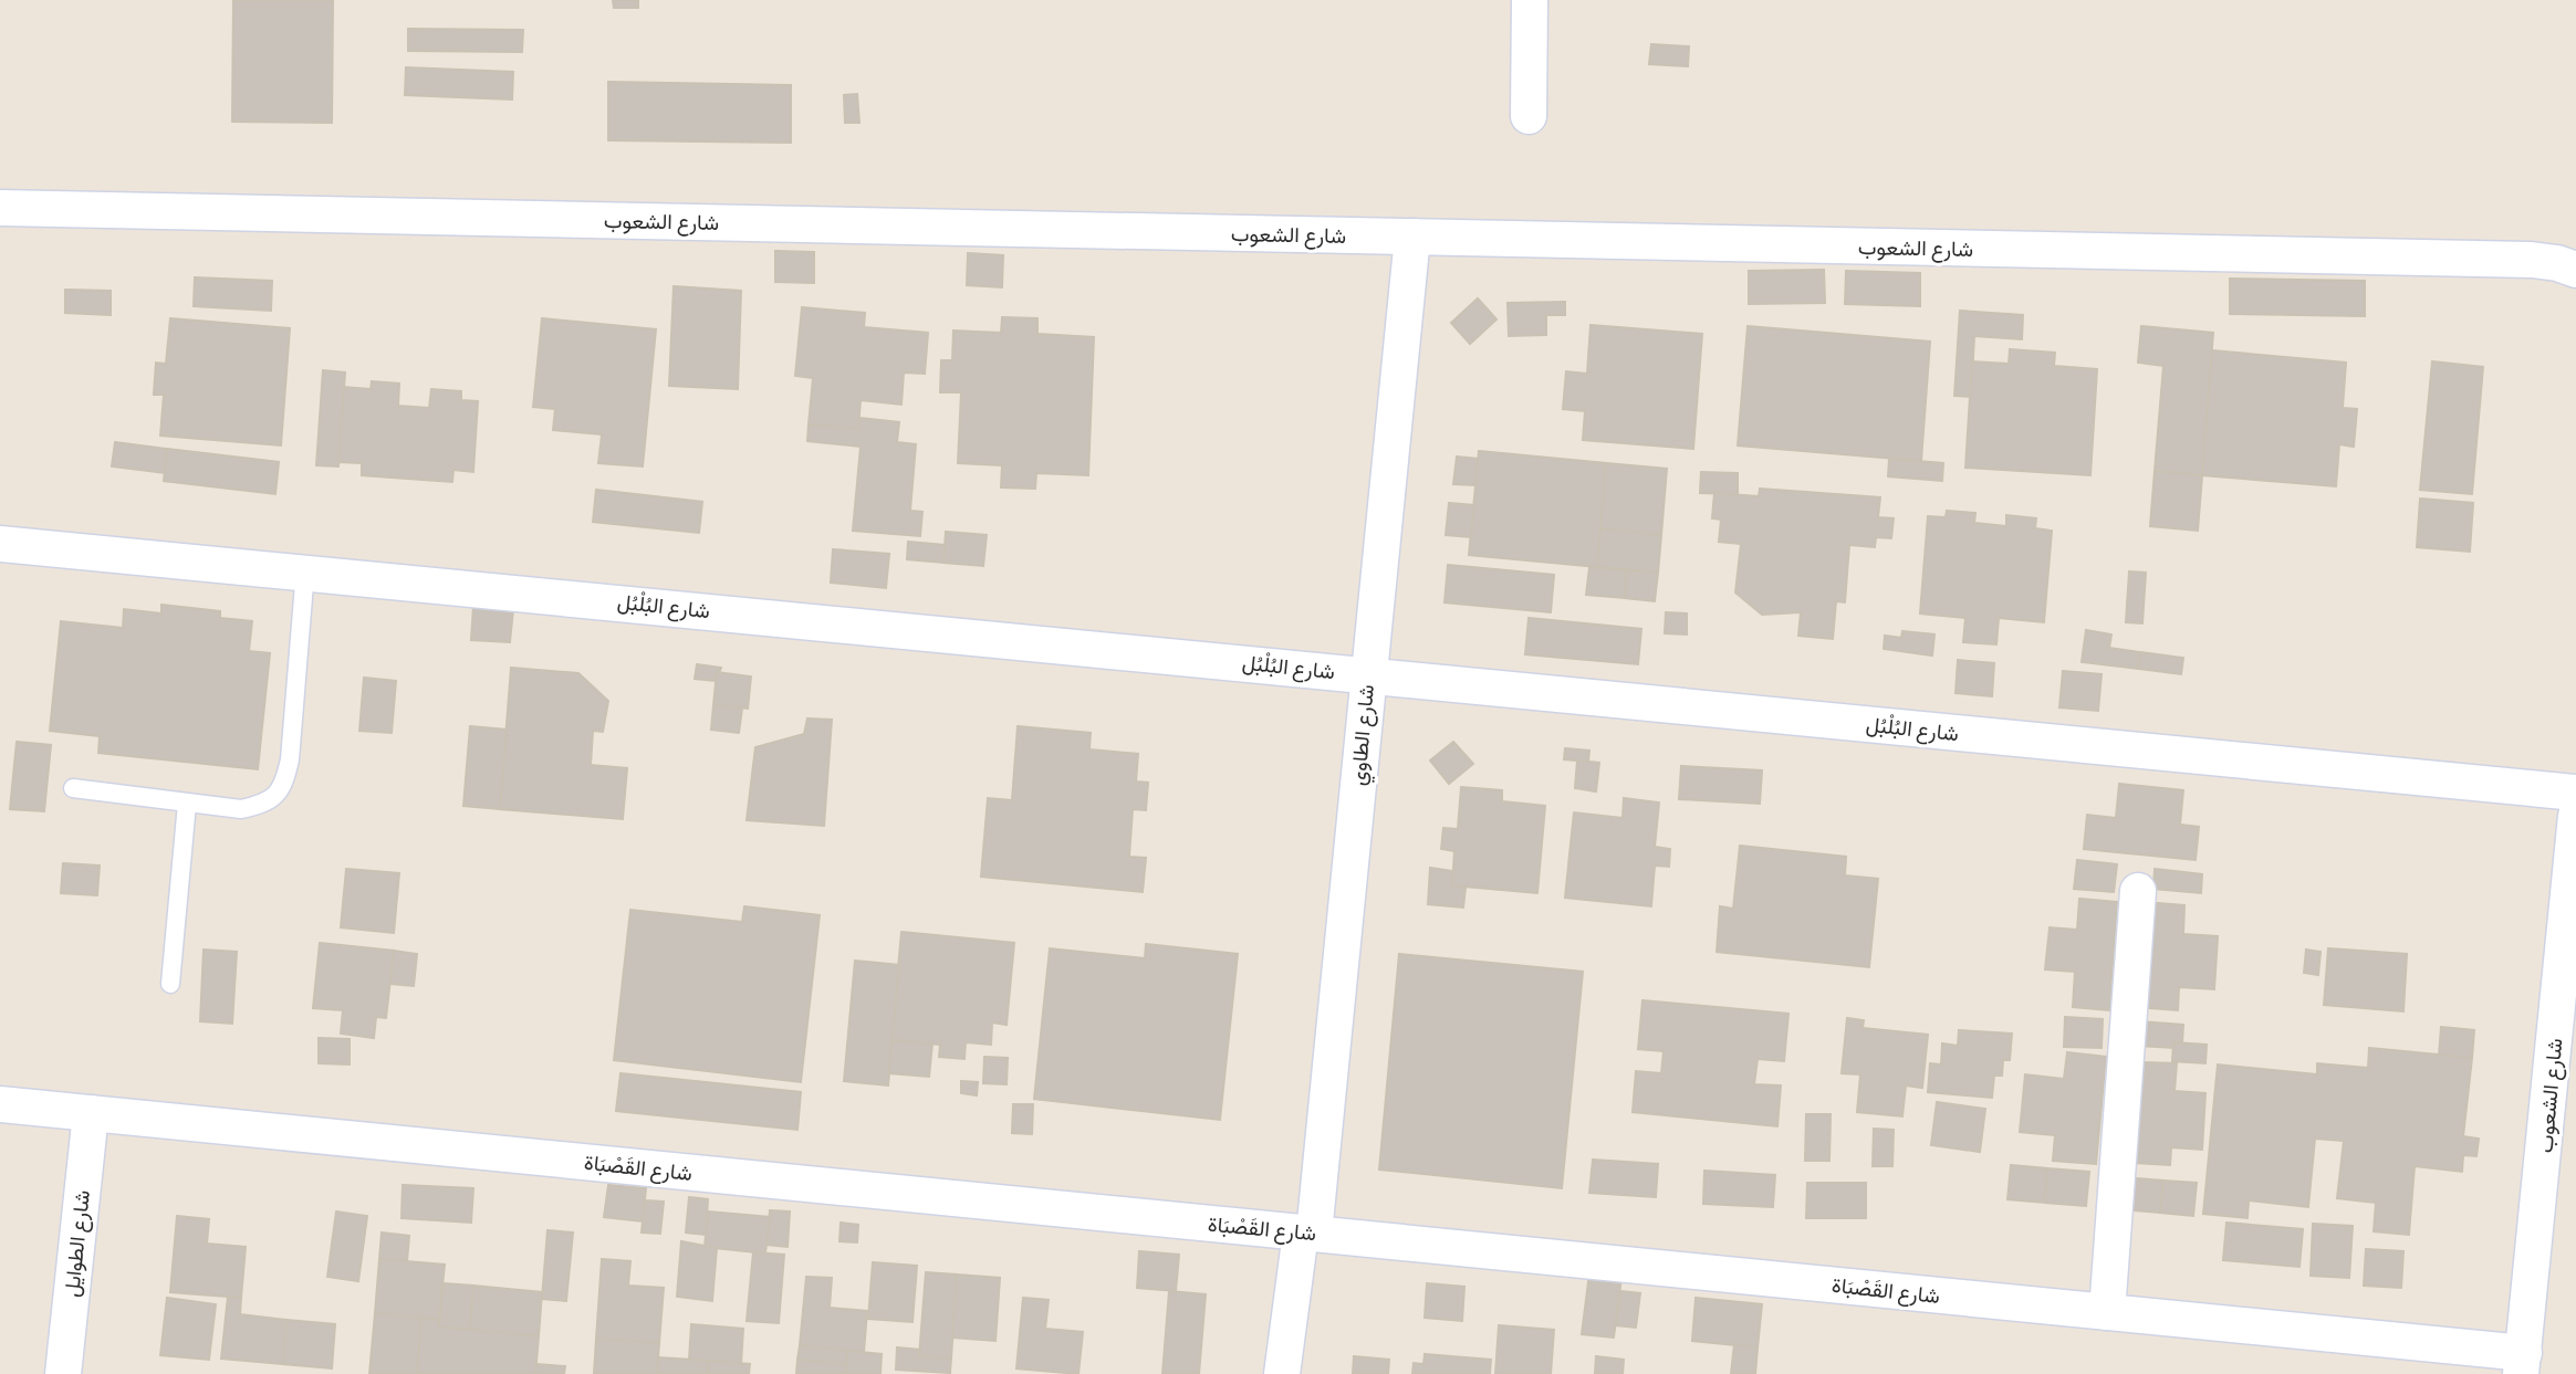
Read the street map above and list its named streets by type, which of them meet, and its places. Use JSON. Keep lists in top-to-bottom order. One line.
{"streets":{"street":["شارع الشعوب","شارع البُلْبُل","شارع الطاوي","شارع القَصْبَاة","شارع الطوايل"]},"crossings":[["شارع الشعوب","شارع الطاوي"],["شارع الشعوب","شارع القَصْبَاة"],["شارع البُلْبُل","شارع الطاوي"],["شارع الطاوي","شارع القَصْبَاة"],["شارع القَصْبَاة","شارع الطوايل"]]}
